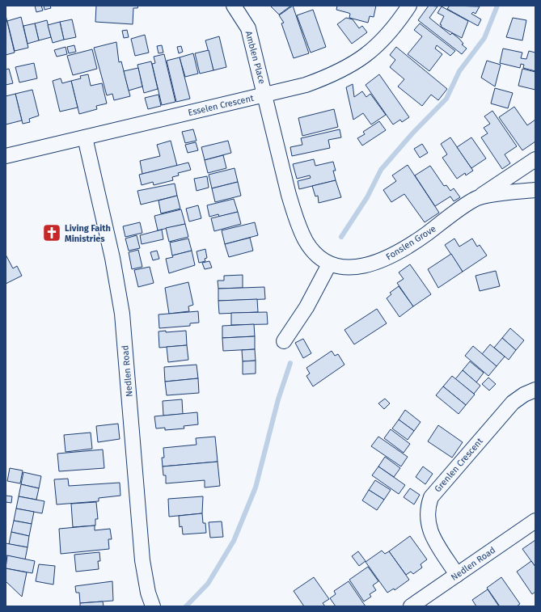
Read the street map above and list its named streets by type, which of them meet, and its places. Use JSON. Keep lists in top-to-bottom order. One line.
{"streets":{"street":["Amblen Place","Esselen Crescent","Fonslen Grove","Nedlen Road","Grenlen Crescent"]},"crossings":[["Amblen Place","Esselen Crescent"],["Amblen Place","Fonslen Grove"],["Esselen Crescent","Fonslen Grove"],["Esselen Crescent","Nedlen Road"],["Nedlen Road","Grenlen Crescent"]],"places":{"church":["Living Faith Ministries"]}}
